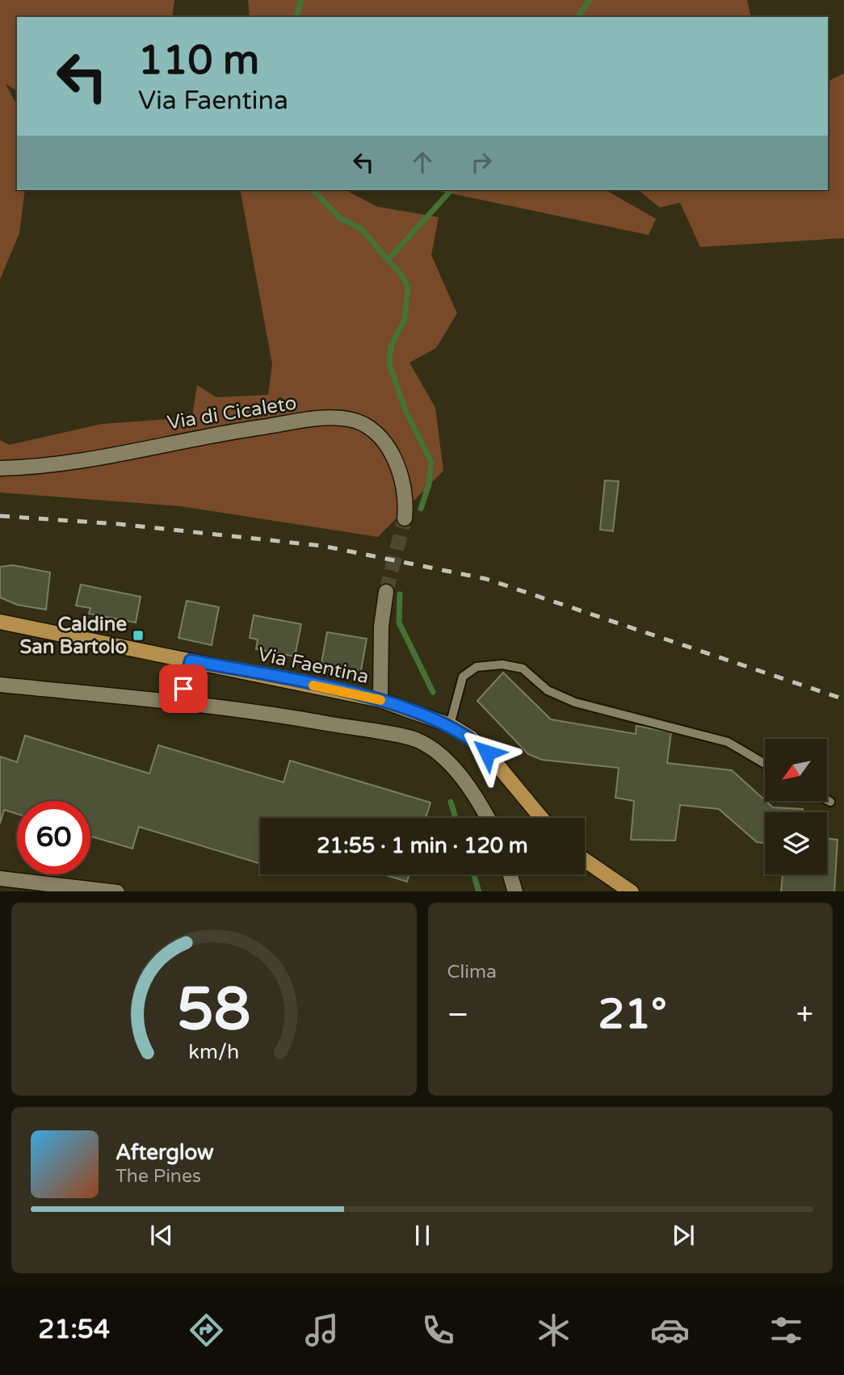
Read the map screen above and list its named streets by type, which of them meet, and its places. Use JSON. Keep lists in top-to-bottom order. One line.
{"streets":{"main road":["Via Faentina"],"street":["Via di Cicaleto"]},"places":{"transit":["Caldine San Bartolo"]},"north":"bottom left","page":{"turn":["110 m","Via Faentina"],"limit":"60","trip":"21:55 · 1 min · 120 m","tile":"Clima","heat":["−","21°","+"],"song":["Afterglow","The Pines"],"tabs":"21:54","gauge":["58","km/h"]}}
